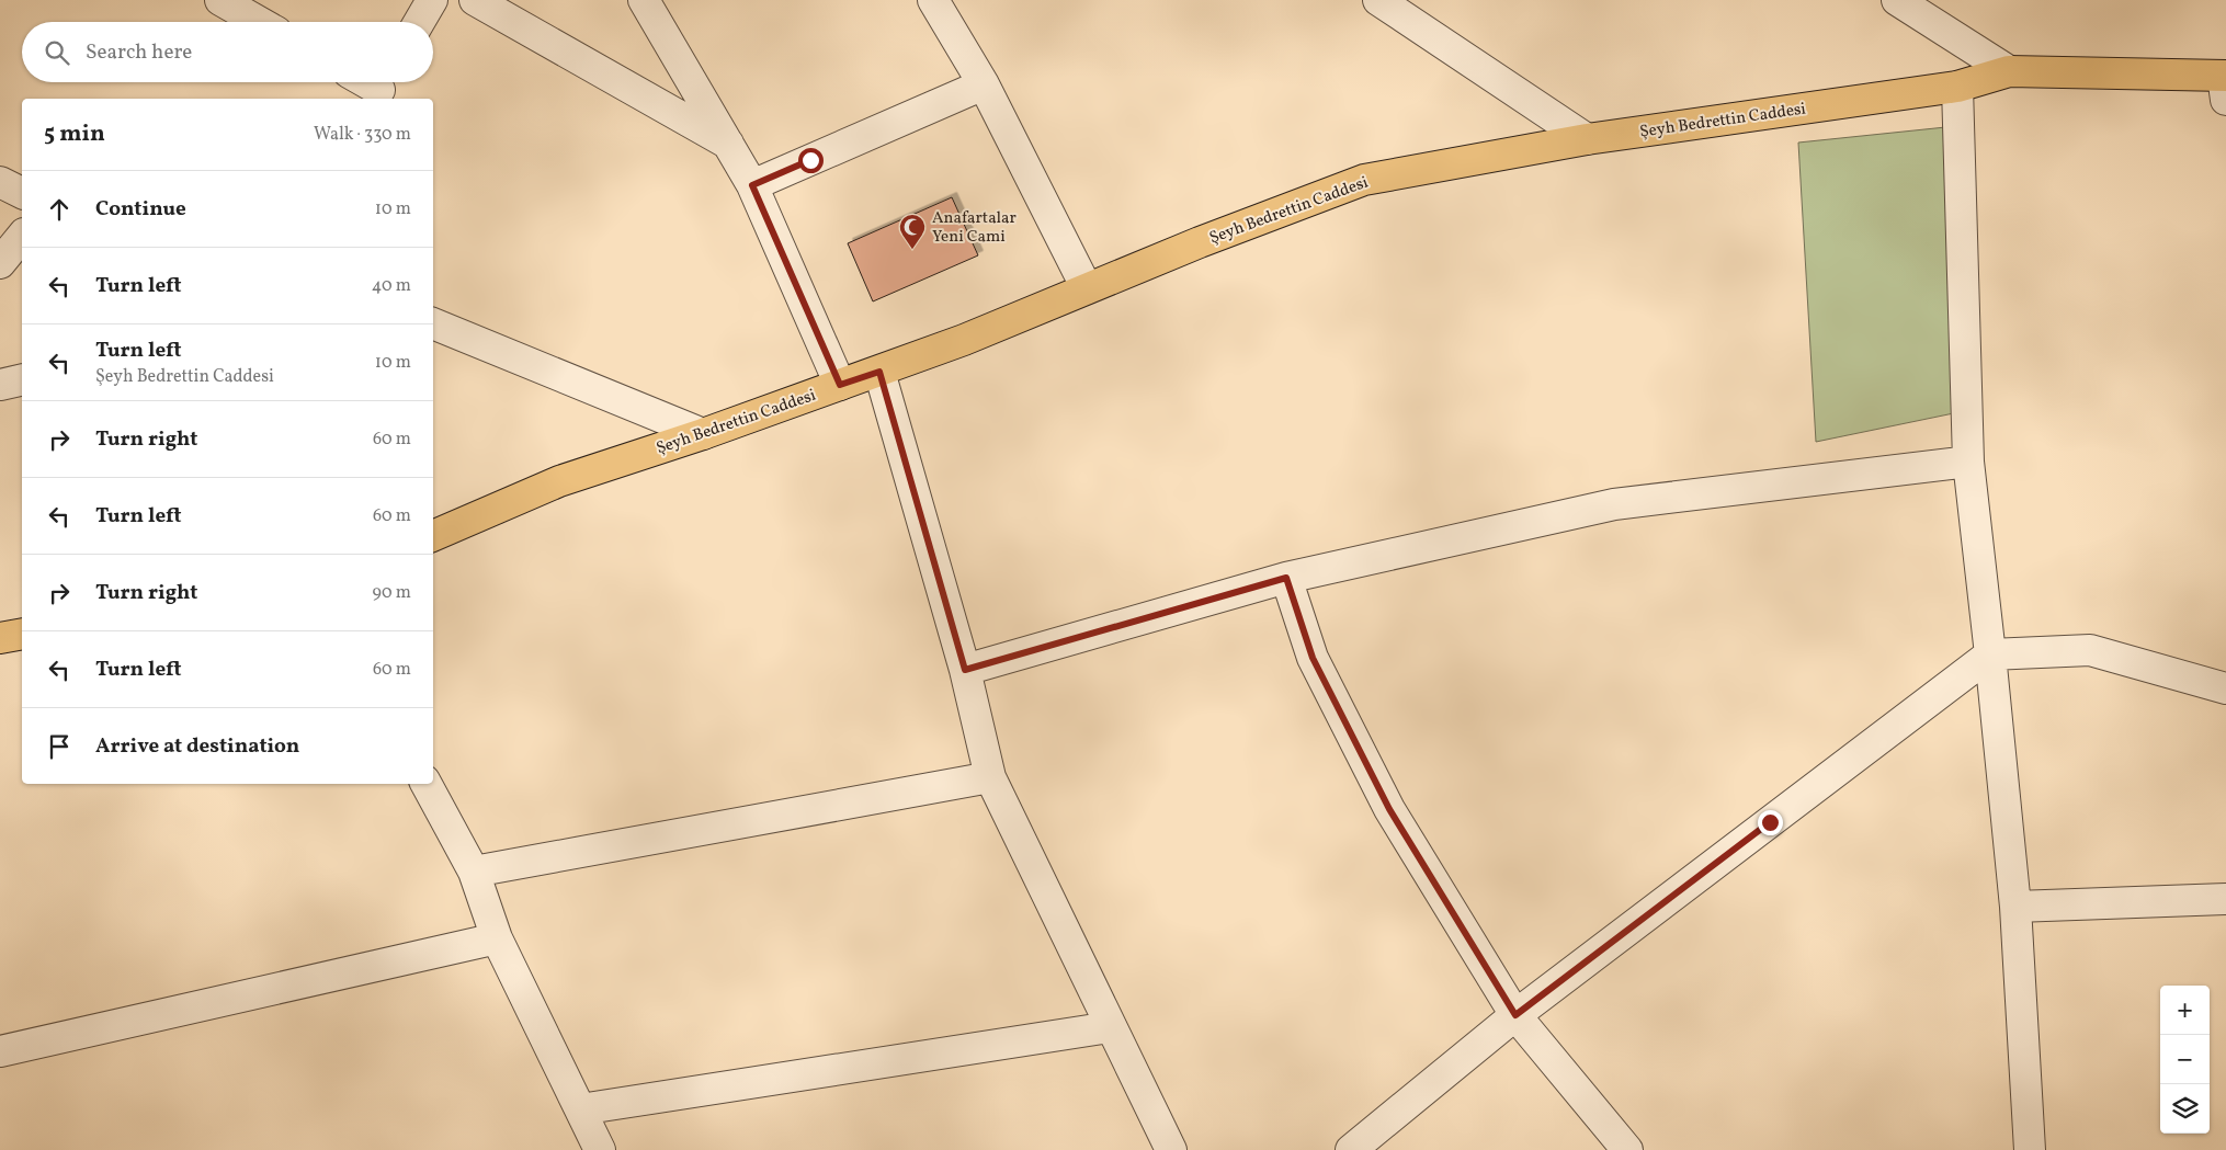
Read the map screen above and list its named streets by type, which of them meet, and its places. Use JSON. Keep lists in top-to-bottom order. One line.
{"streets":{"main road":["Şeyh Bedrettin Caddesi"]},"places":{"mosque":["Anafartalar Yeni Cami"]},"page":{"search":"Search here","heading":["5 min","Walk · 330 m"],"list":[["Continue","10 m"],["Turn left","40 m"],["Turn left","Şeyh Bedrettin Caddesi","10 m"],["Turn right","60 m"],["Turn left","60 m"],["Turn right","90 m"],["Turn left","60 m"],"Arrive at destination"],"map_buttons":["+","−"]}}
